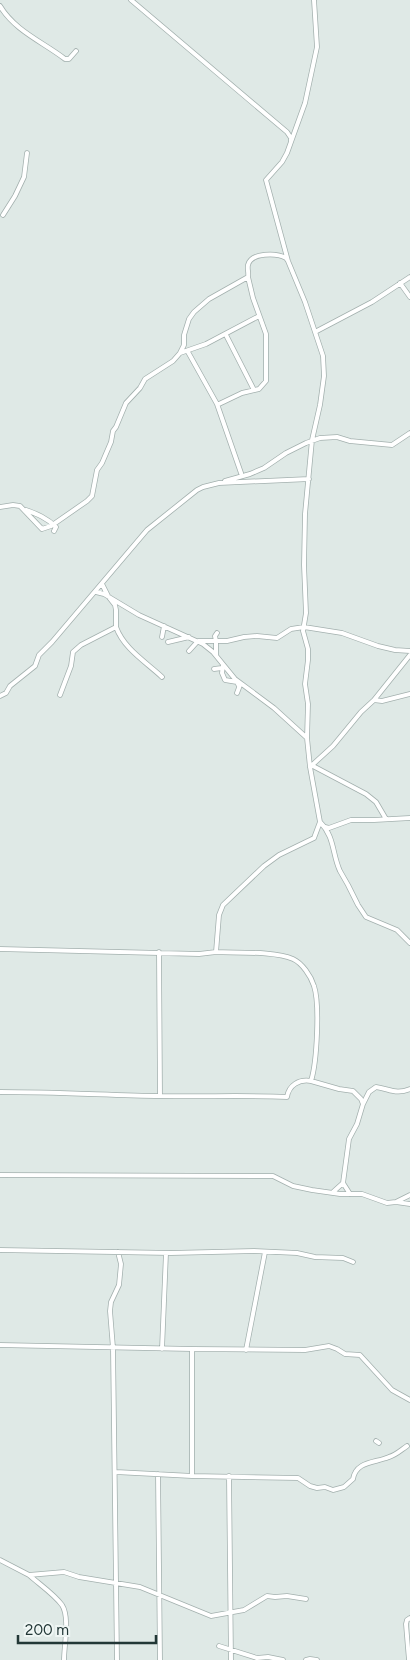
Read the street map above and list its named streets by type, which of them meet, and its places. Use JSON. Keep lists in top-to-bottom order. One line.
{"scale_bar":"200 m"}
